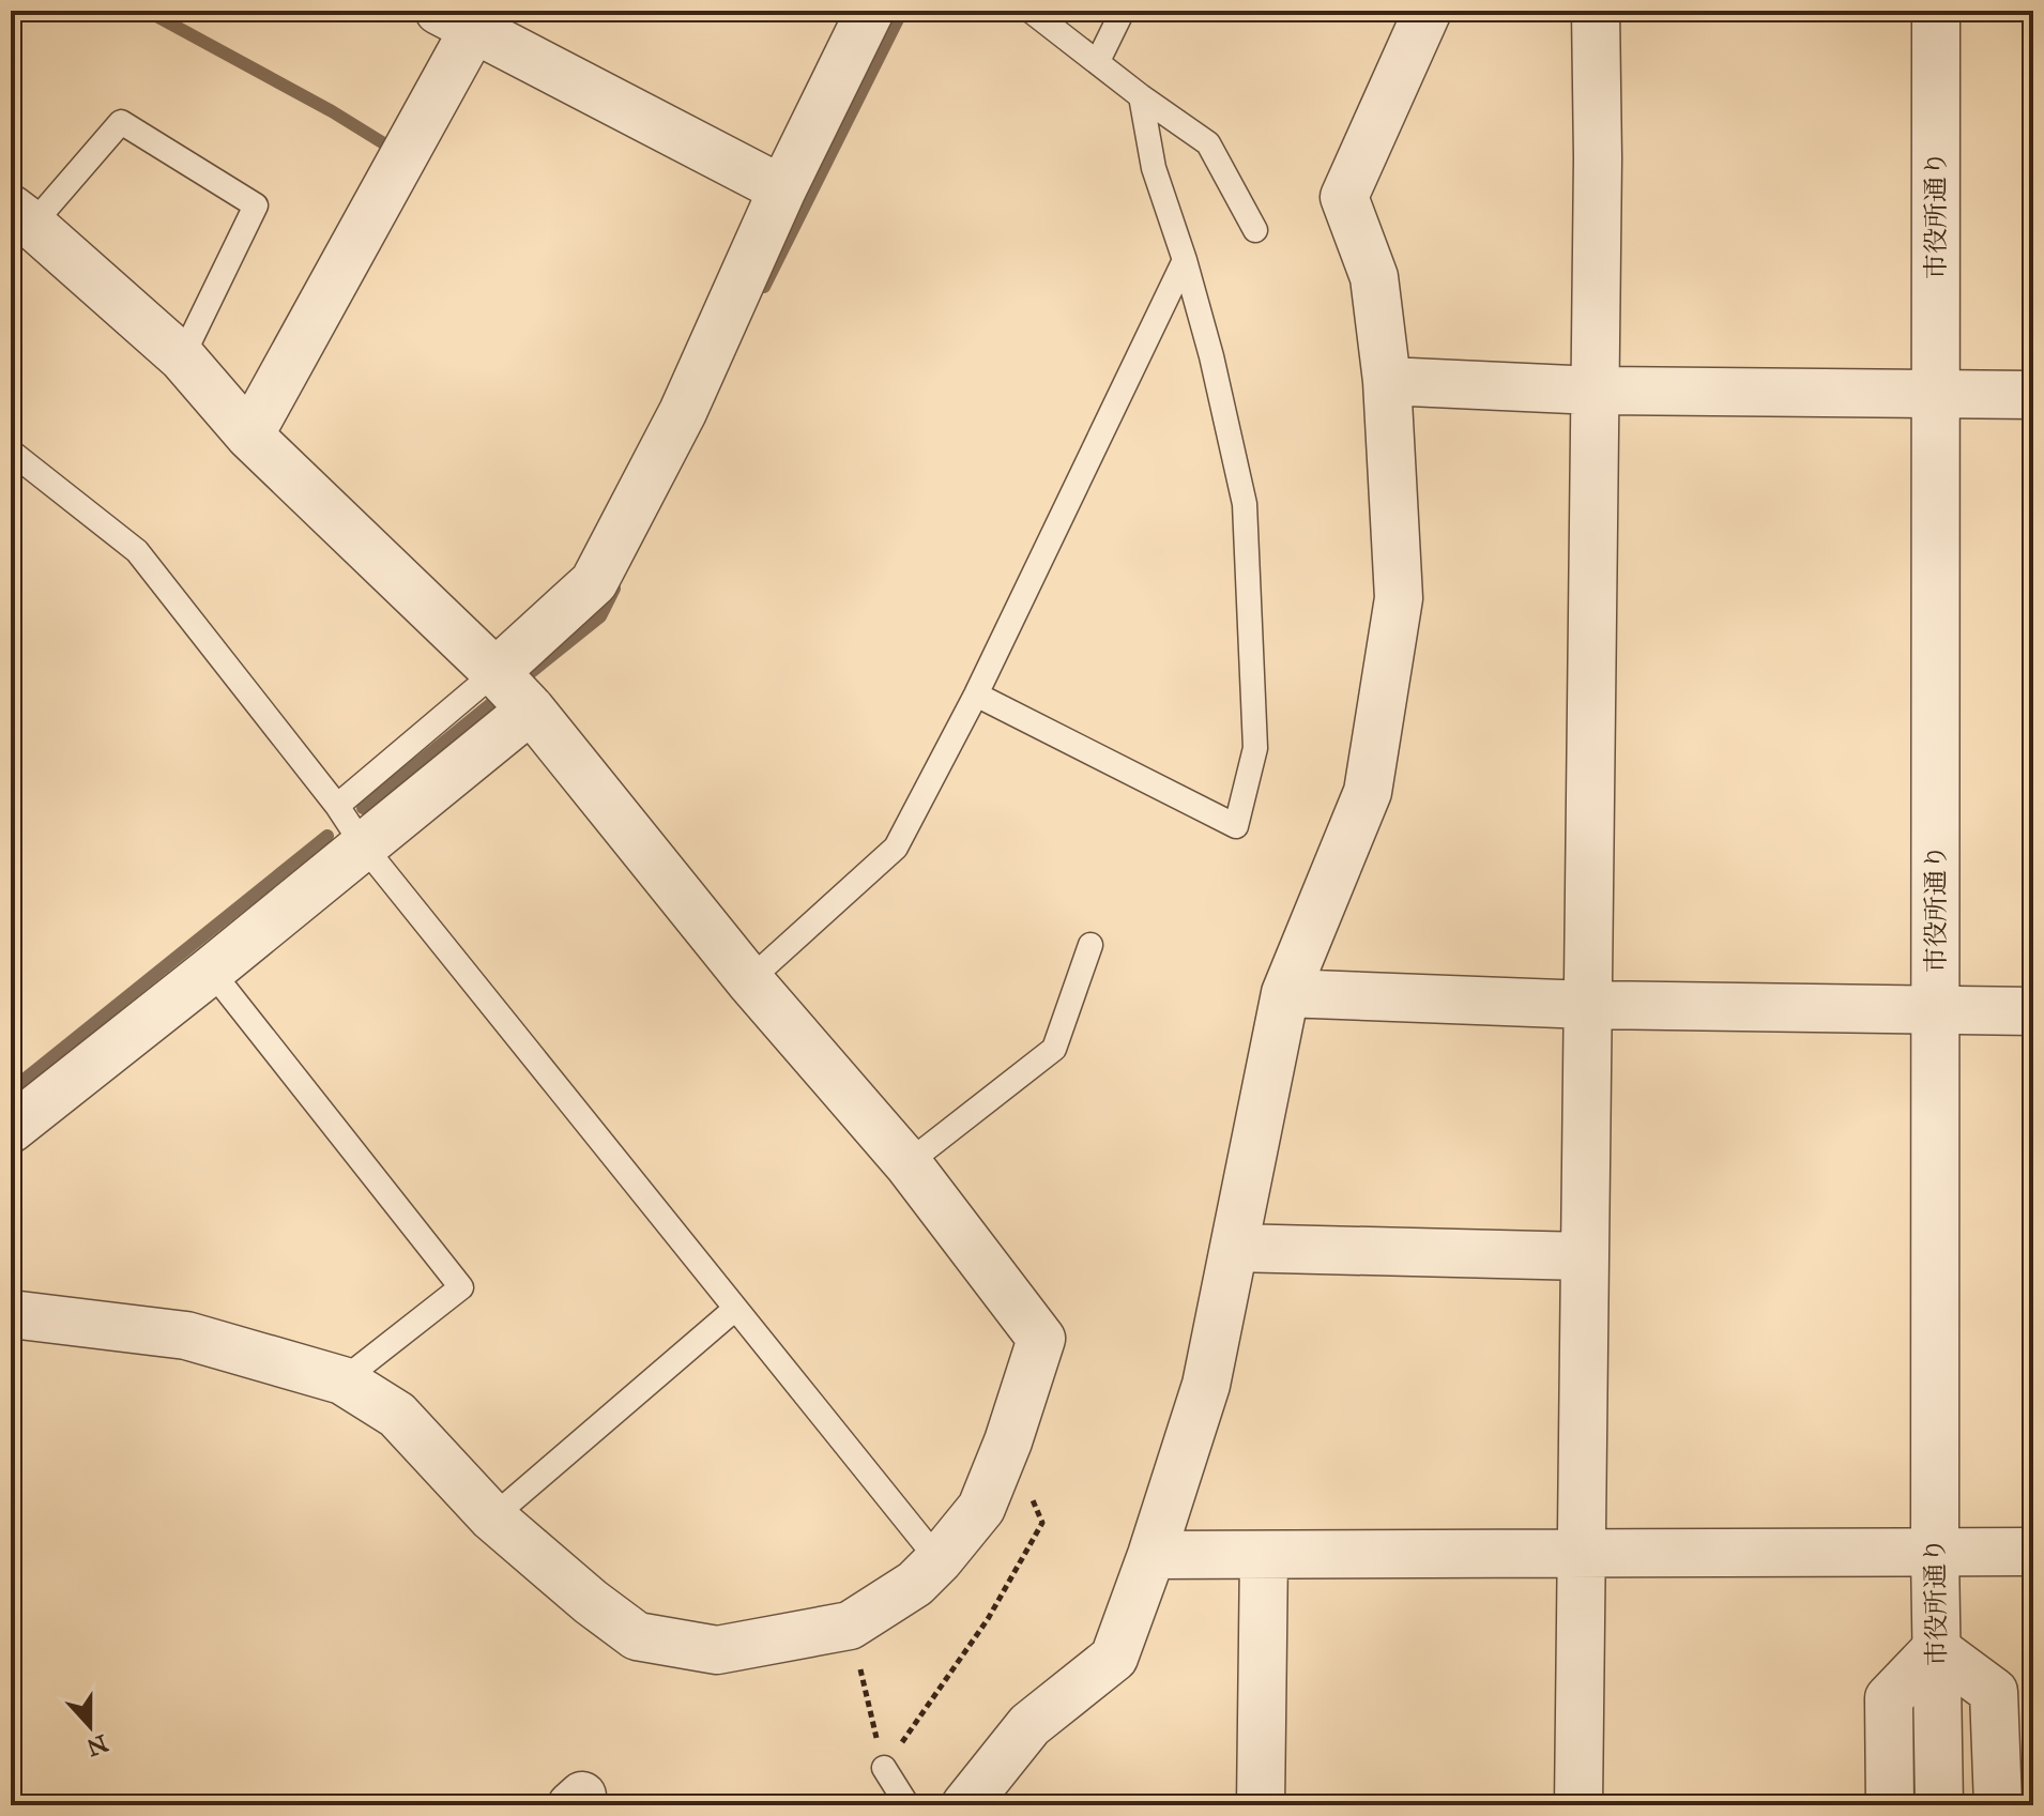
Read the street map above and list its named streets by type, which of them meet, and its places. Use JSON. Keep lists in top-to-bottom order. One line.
{"streets":{"street":["市役所通り"]},"north":"bottom"}
